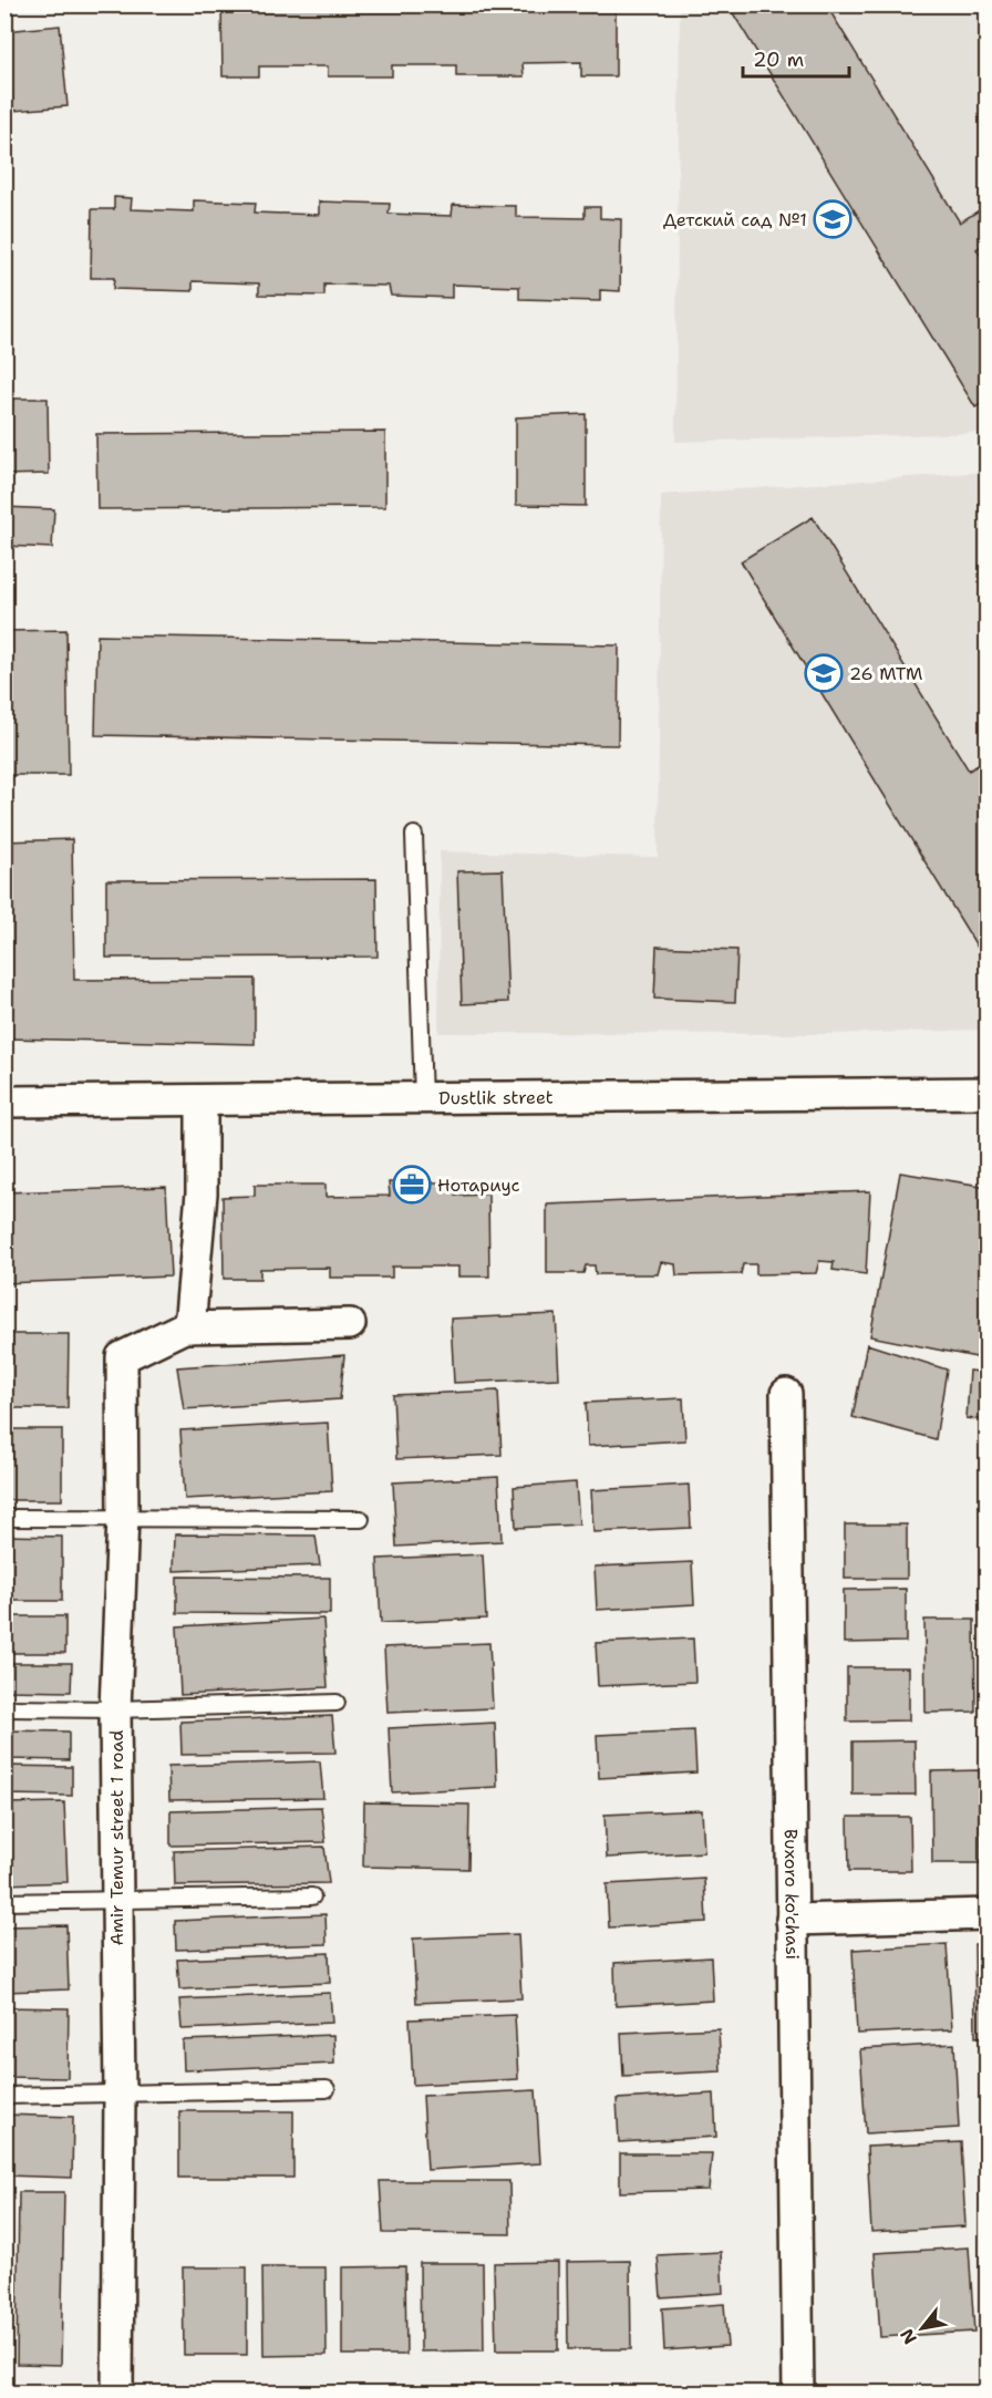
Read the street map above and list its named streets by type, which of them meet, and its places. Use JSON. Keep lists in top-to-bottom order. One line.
{"streets":{"street":["Dustlik street","Amir Temur street 1 road","Buxoro ko'chasi"]},"places":{"school or university":["Детский сад №1","26 MTM"],"office":["Нотариус"]},"scale_bar":"20 m","north":"bottom left"}
